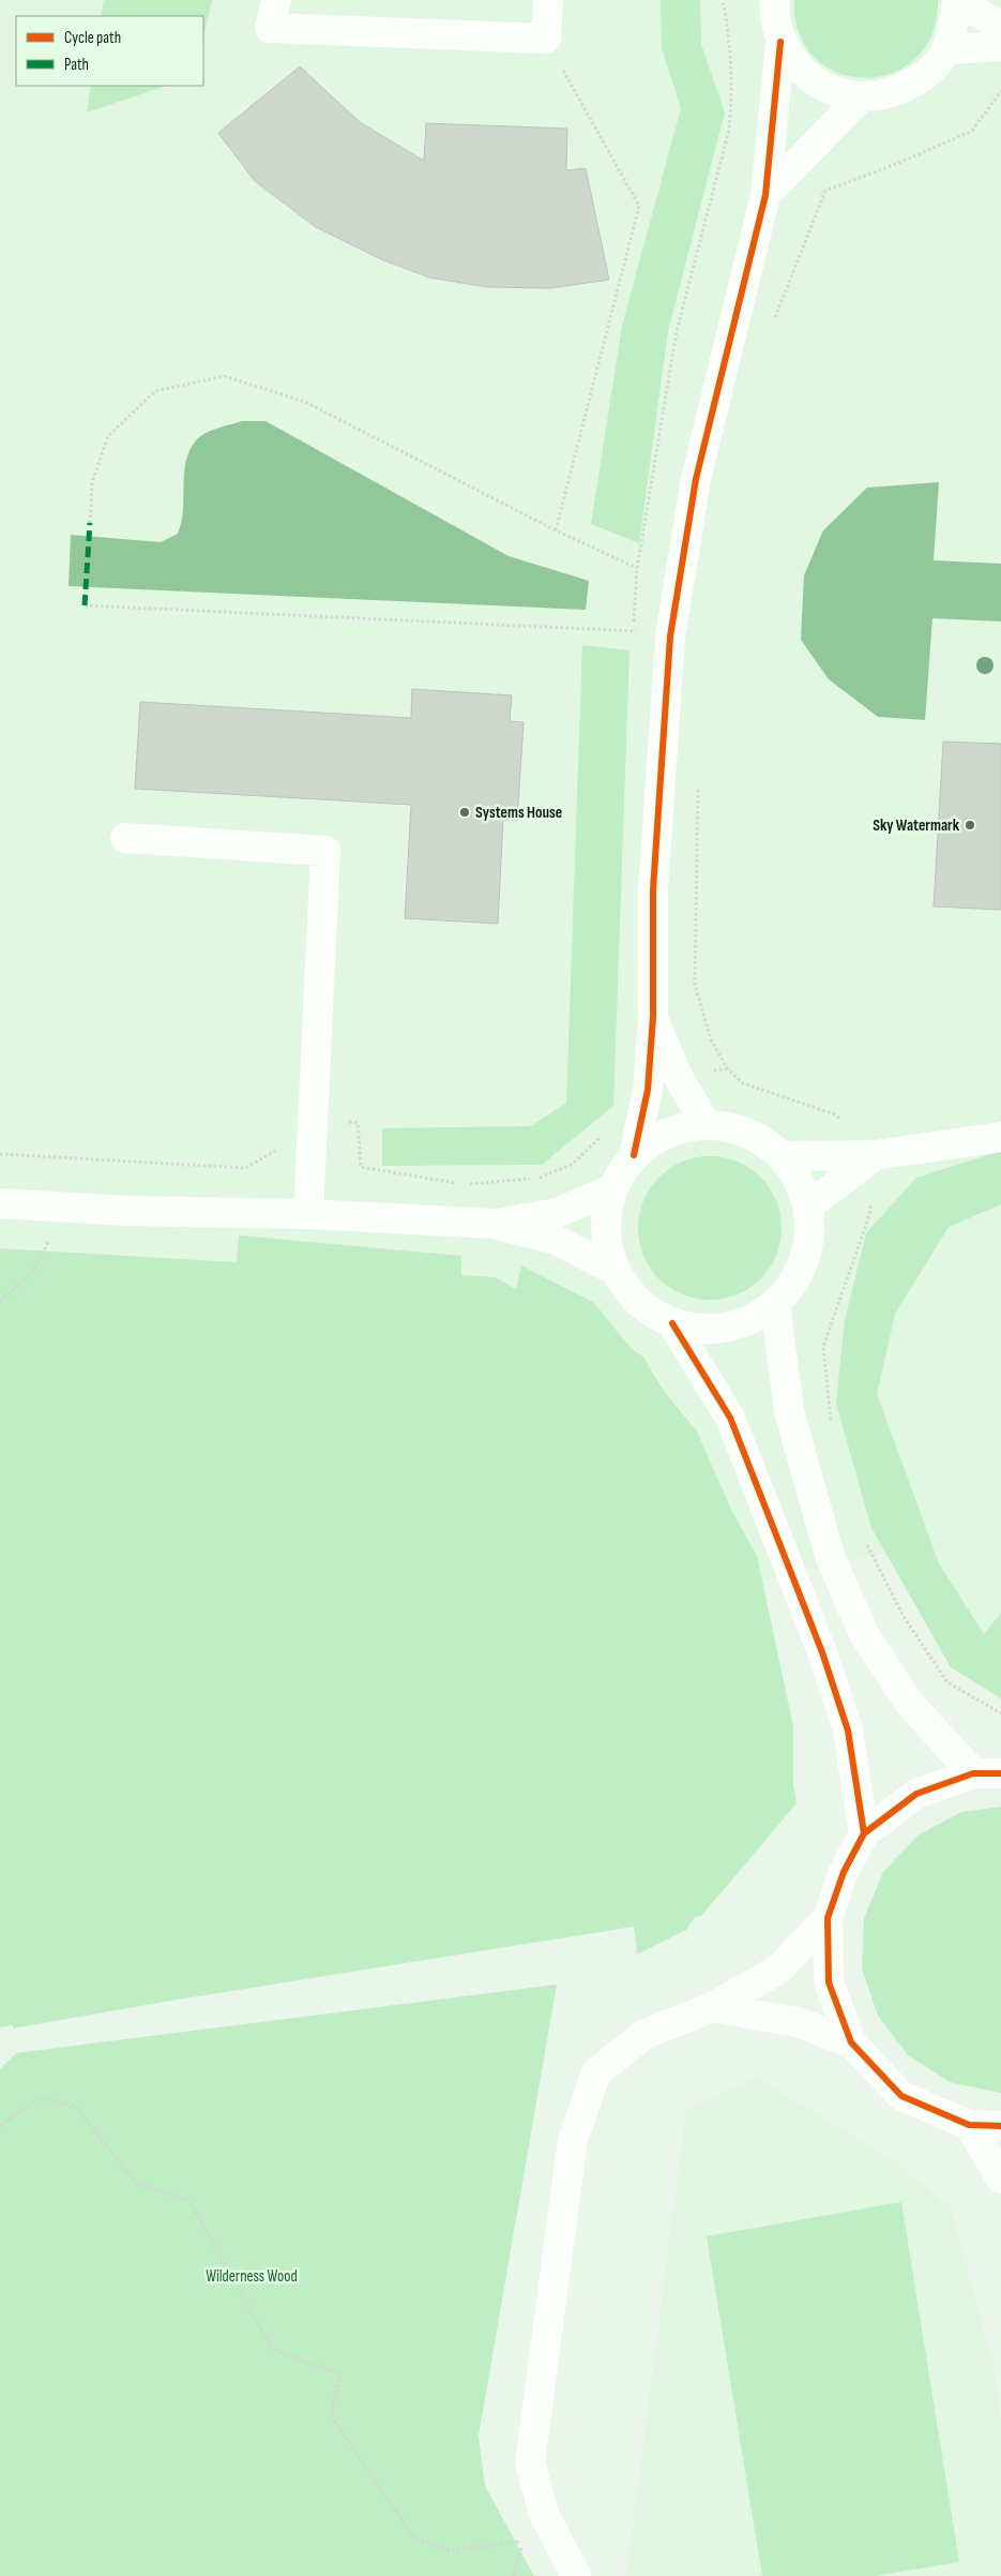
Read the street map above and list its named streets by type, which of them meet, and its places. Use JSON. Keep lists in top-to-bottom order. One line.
{"parks":["Wilderness Wood"],"places":["Systems House","Sky Watermark"],"legend":["Cycle path","Path"]}
